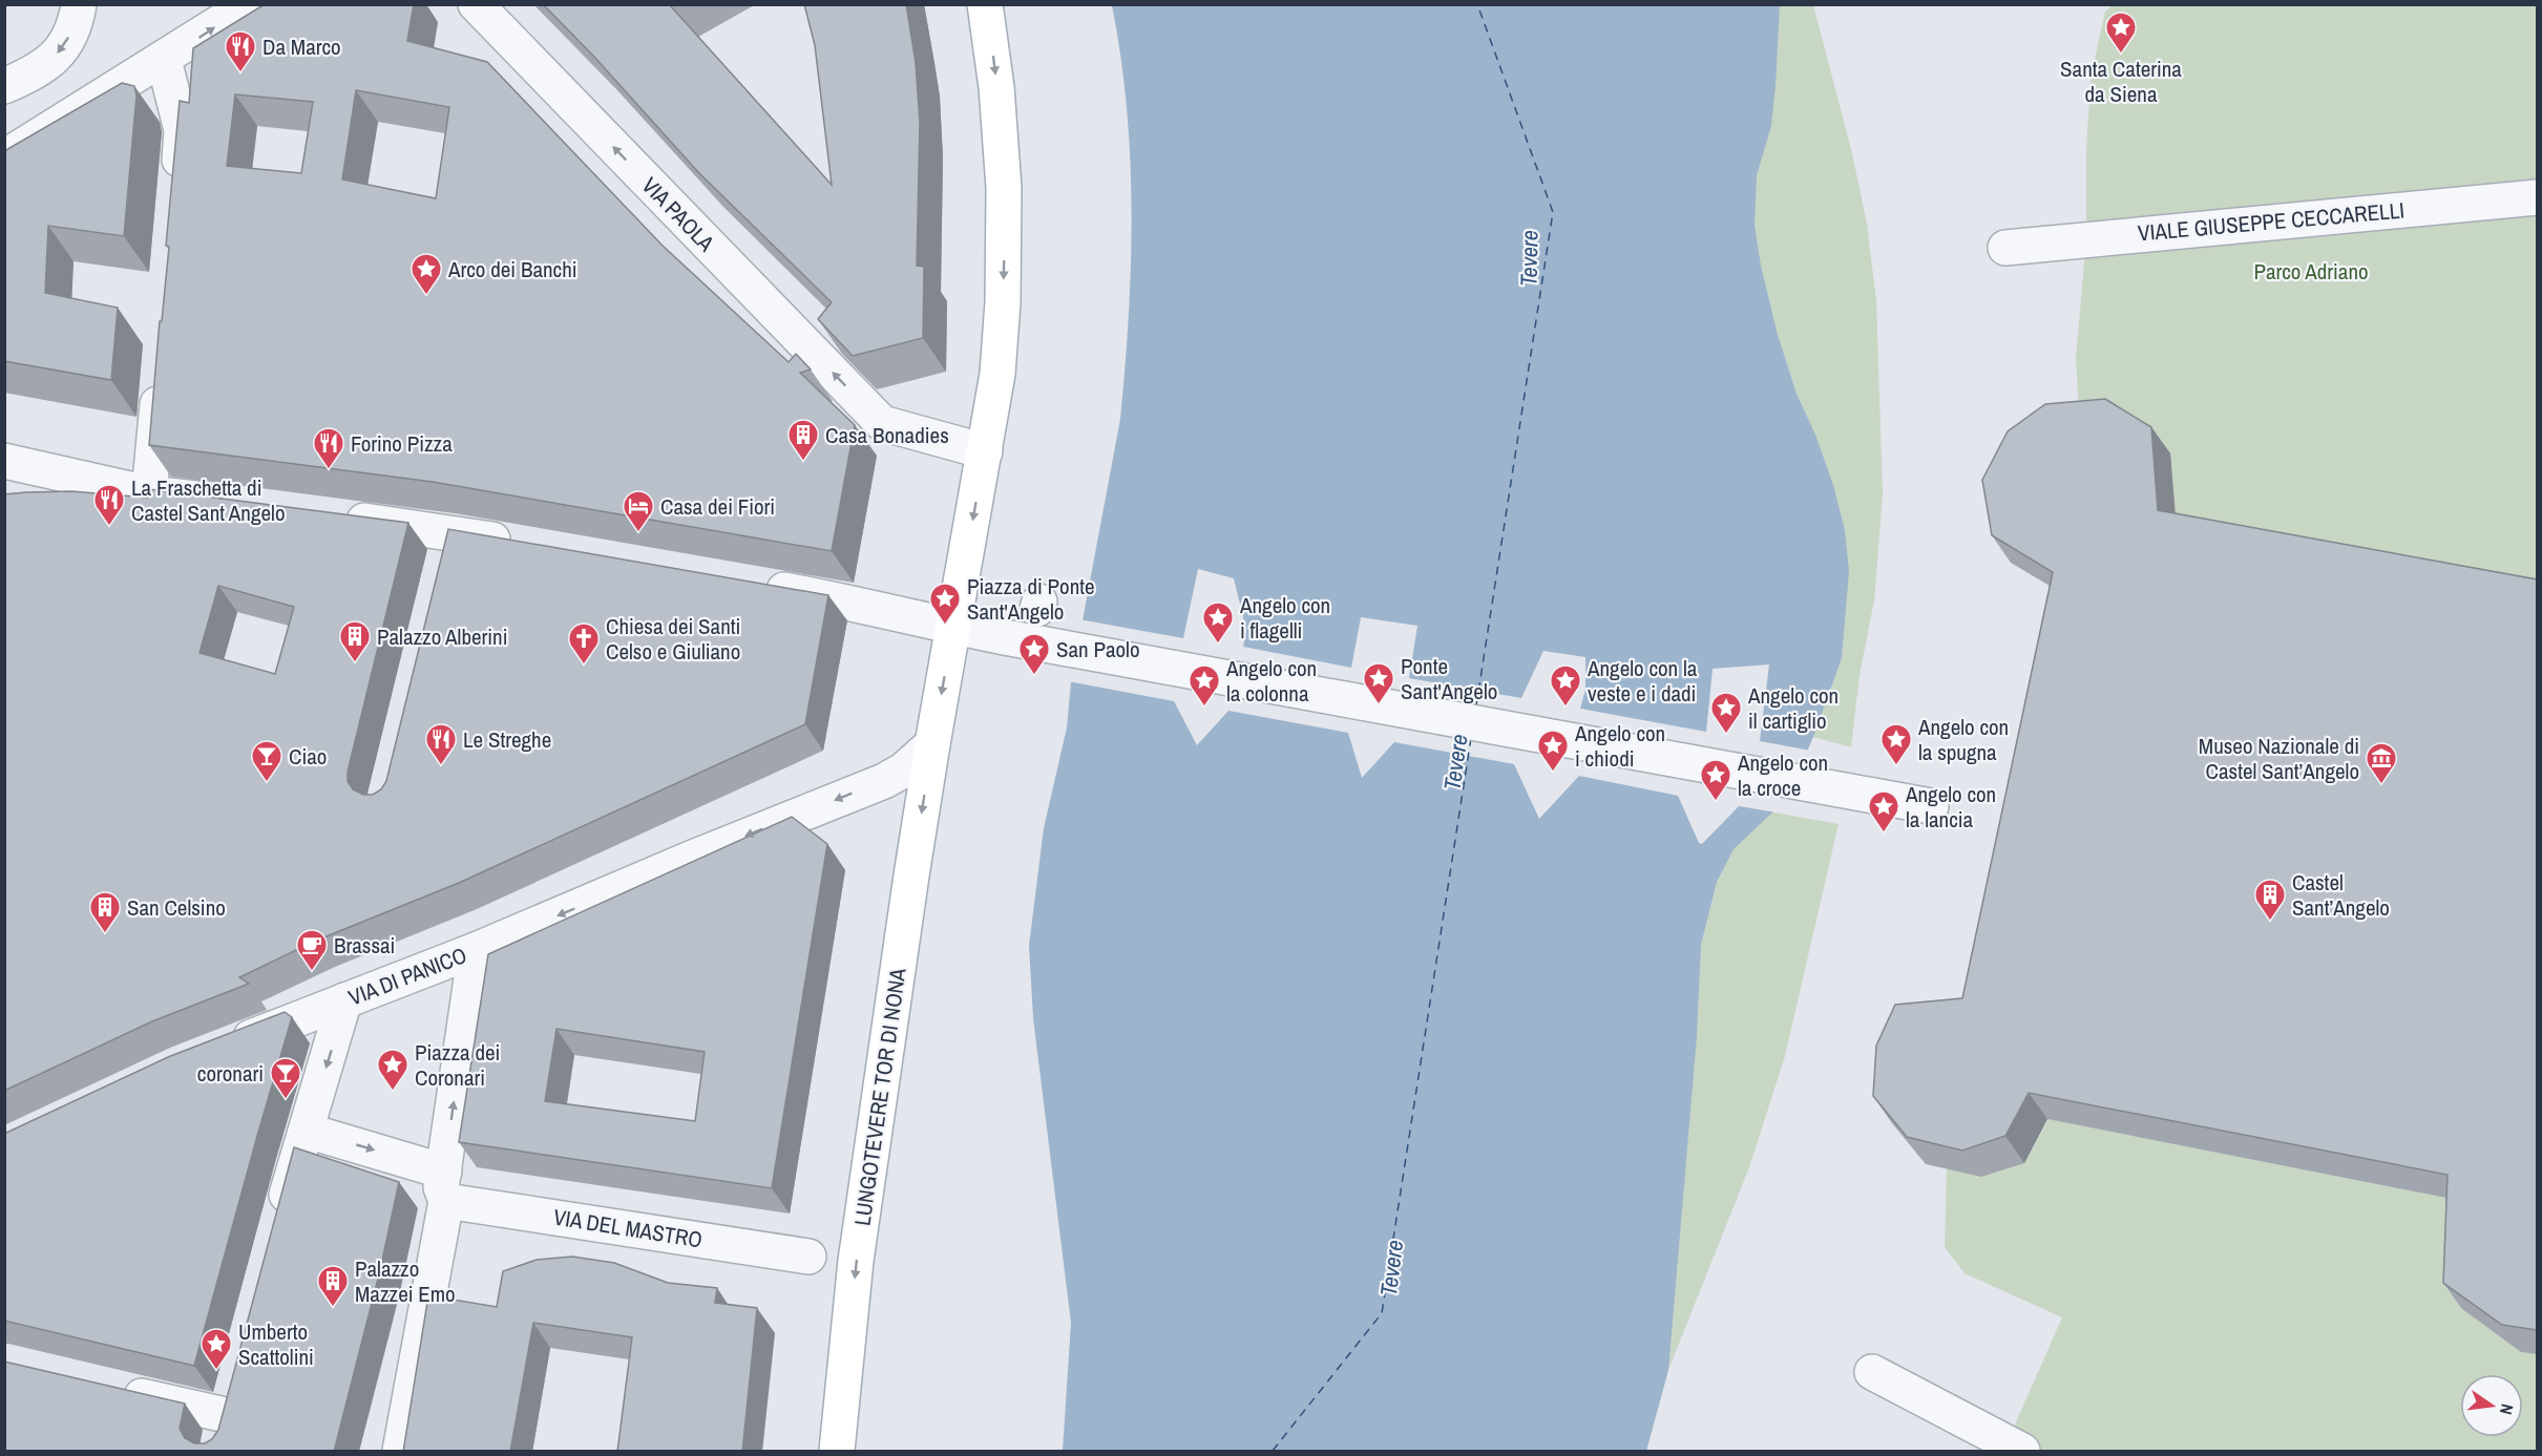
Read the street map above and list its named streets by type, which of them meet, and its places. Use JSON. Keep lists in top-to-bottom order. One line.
{"streets":{"main road":["LUNGOTEVERE TOR DI NONA"],"street":["VIA PAOLA","VIALE GIUSEPPE CECCARELLI","VIA DI PANICO","VIA DEL MASTRO"]},"crossings":[["VIA DI PANICO","LUNGOTEVERE TOR DI NONA"]],"one_way":["VIA PAOLA","VIA DI PANICO","LUNGOTEVERE TOR DI NONA"],"water":["Tevere"],"parks":["Parco Adriano"],"places":{"place":["Santa Caterina da Siena","Arco dei Banchi","Piazza di Ponte Sant'Angelo","Angelo con i flagelli","San Paolo","Ponte Sant'Angelo","Angelo con la colonna","Angelo con la veste e i dadi","Angelo con il cartiglio","Angelo con la spugna","Angelo con i chiodi","Angelo con la croce","Angelo con la lancia","Piazza dei Coronari","Umberto Scattolini"],"restaurant":["Da Marco","Forino Pizza","La Fraschetta di Castel Sant Angelo","Le Streghe"],"building":["Casa Bonadies","Palazzo Alberini","Castel Sant’Angelo","San Celsino","Palazzo Mazzei Emo"],"hotel":["Casa dei Fiori"],"church":["Chiesa dei Santi Celso e Giuliano"],"bar":["Ciao","coronari"],"museum":["Museo Nazionale di Castel Sant’Angelo"],"cafe":["Brassai"]},"north":"right"}
